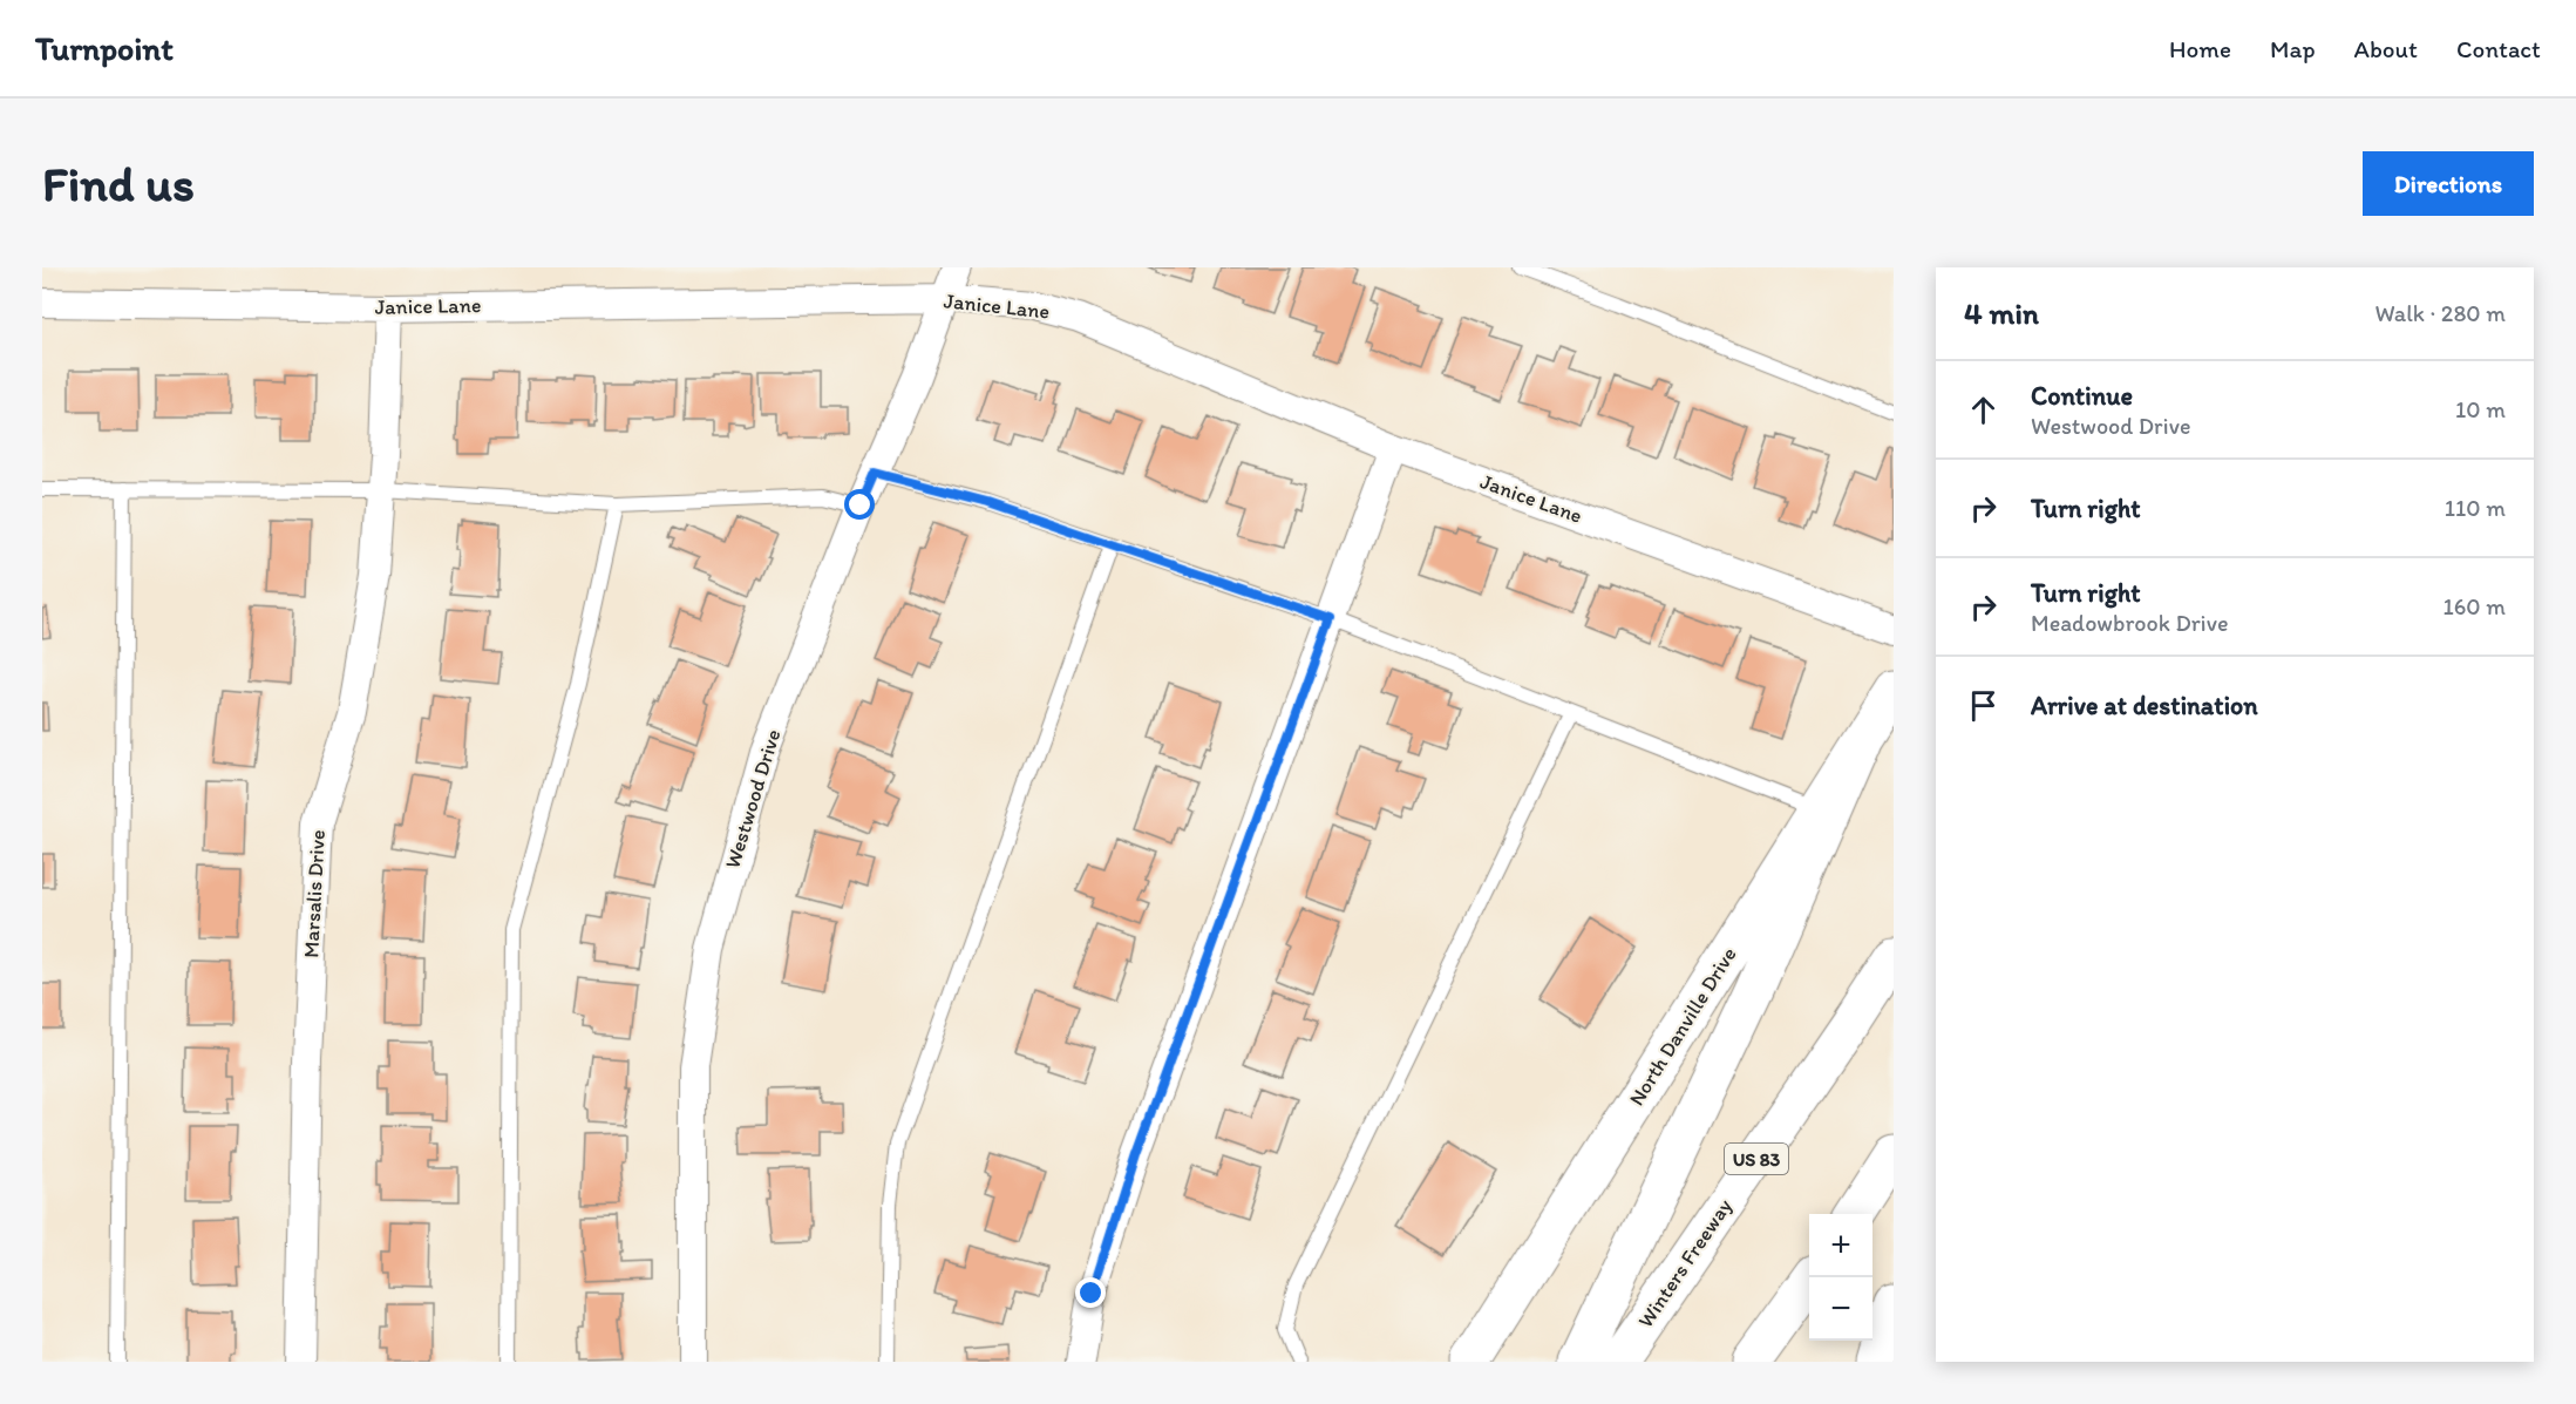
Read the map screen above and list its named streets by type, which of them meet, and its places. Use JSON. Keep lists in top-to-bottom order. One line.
{"streets":{"main road":["North Danville Drive","US 83","Winters Freeway"],"street":["Janice Lane","Westwood Drive","Marsalis Drive"]},"crossings":[["Janice Lane","Westwood Drive"],["Janice Lane","Marsalis Drive"]],"page":{"header":"Turnpoint","nav":["Home","Map","About","Contact"],"buttons":"Directions","title":"Find us","heading":["4 min","Walk · 280 m"],"list":[["Continue","Westwood Drive","10 m"],["Turn right","110 m"],["Turn right","Meadowbrook Drive","160 m"],"Arrive at destination"],"map_buttons":["+","−"]}}
